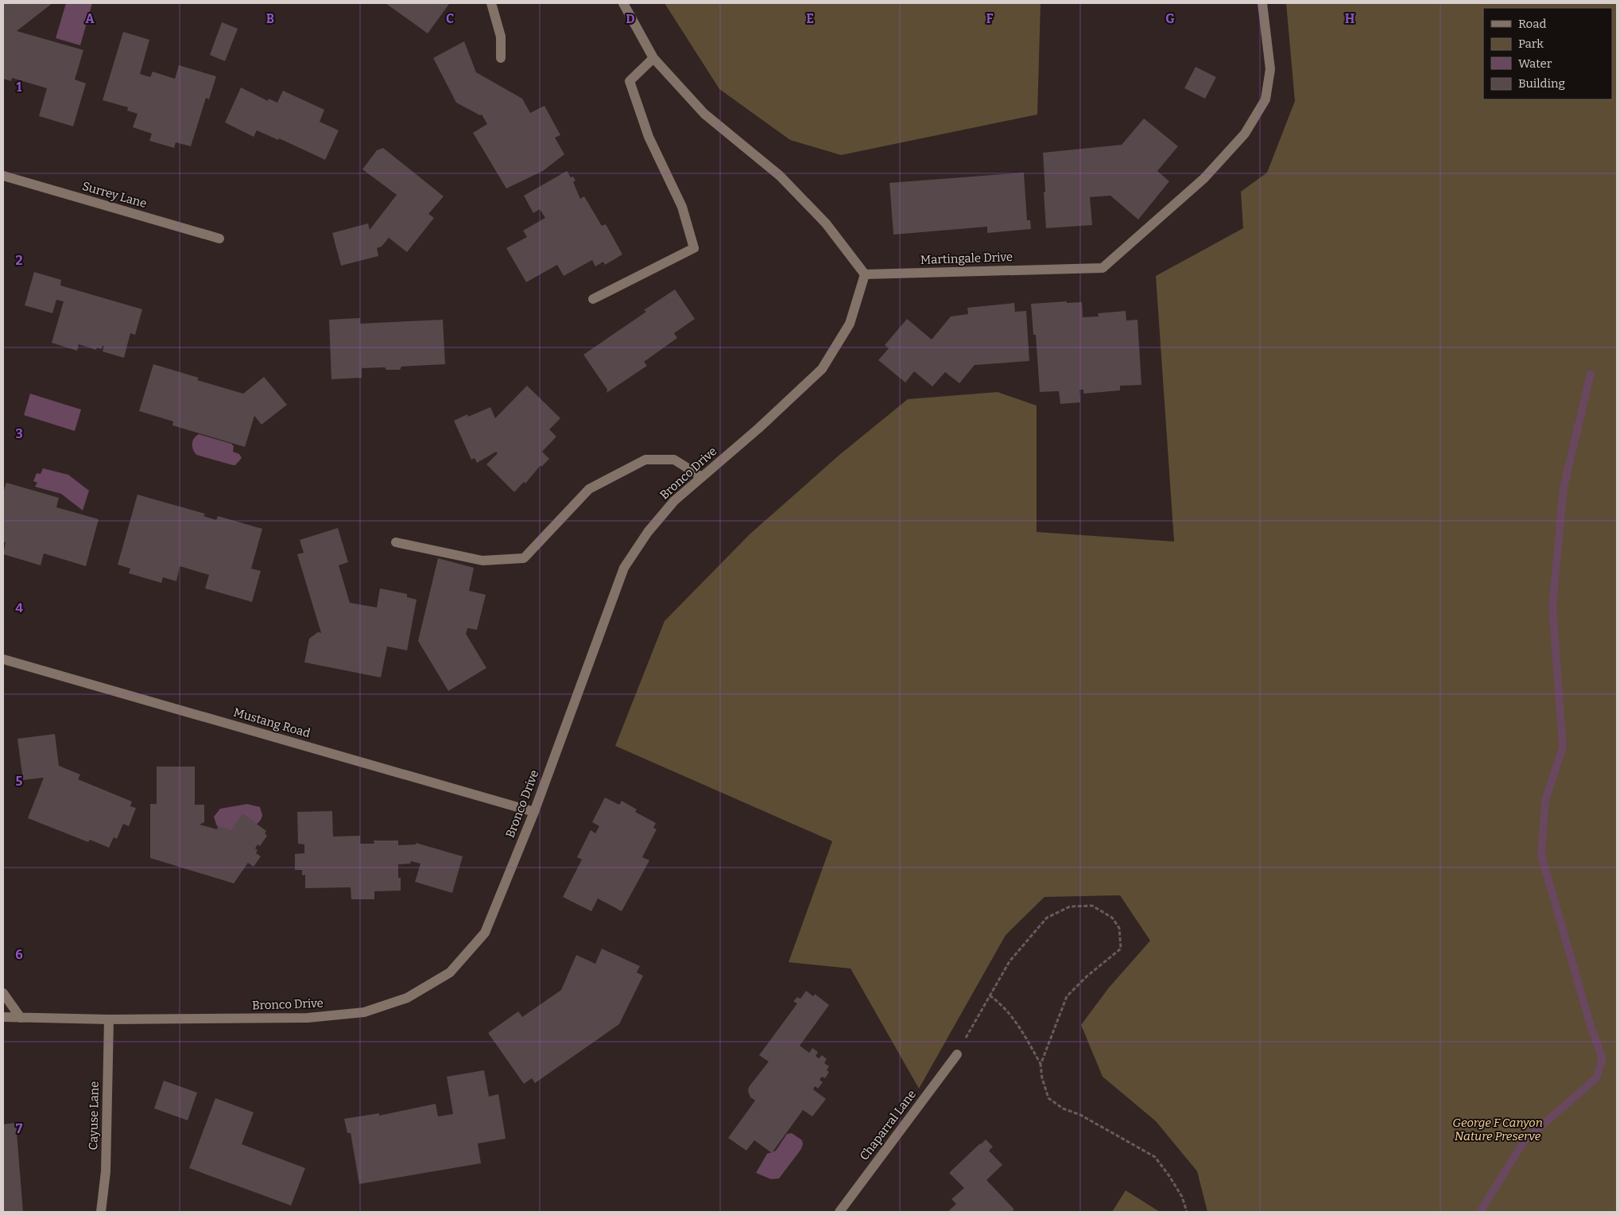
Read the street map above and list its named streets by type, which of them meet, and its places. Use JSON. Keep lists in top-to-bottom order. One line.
{"streets":{"street":["Surrey Lane","Martingale Drive","Bronco Drive","Mustang Road","Cayuse Lane","Chaparral Lane"]},"crossings":[["Martingale Drive","Bronco Drive"],["Bronco Drive","Mustang Road"],["Bronco Drive","Cayuse Lane"]],"parks":["George F Canyon Nature Preserve"],"legend":["Road","Park","Water","Building"],"grid":{"columns":["A","B","C","D","E","F","G","H"],"rows":["1","2","3","4","5","6","7"]}}
